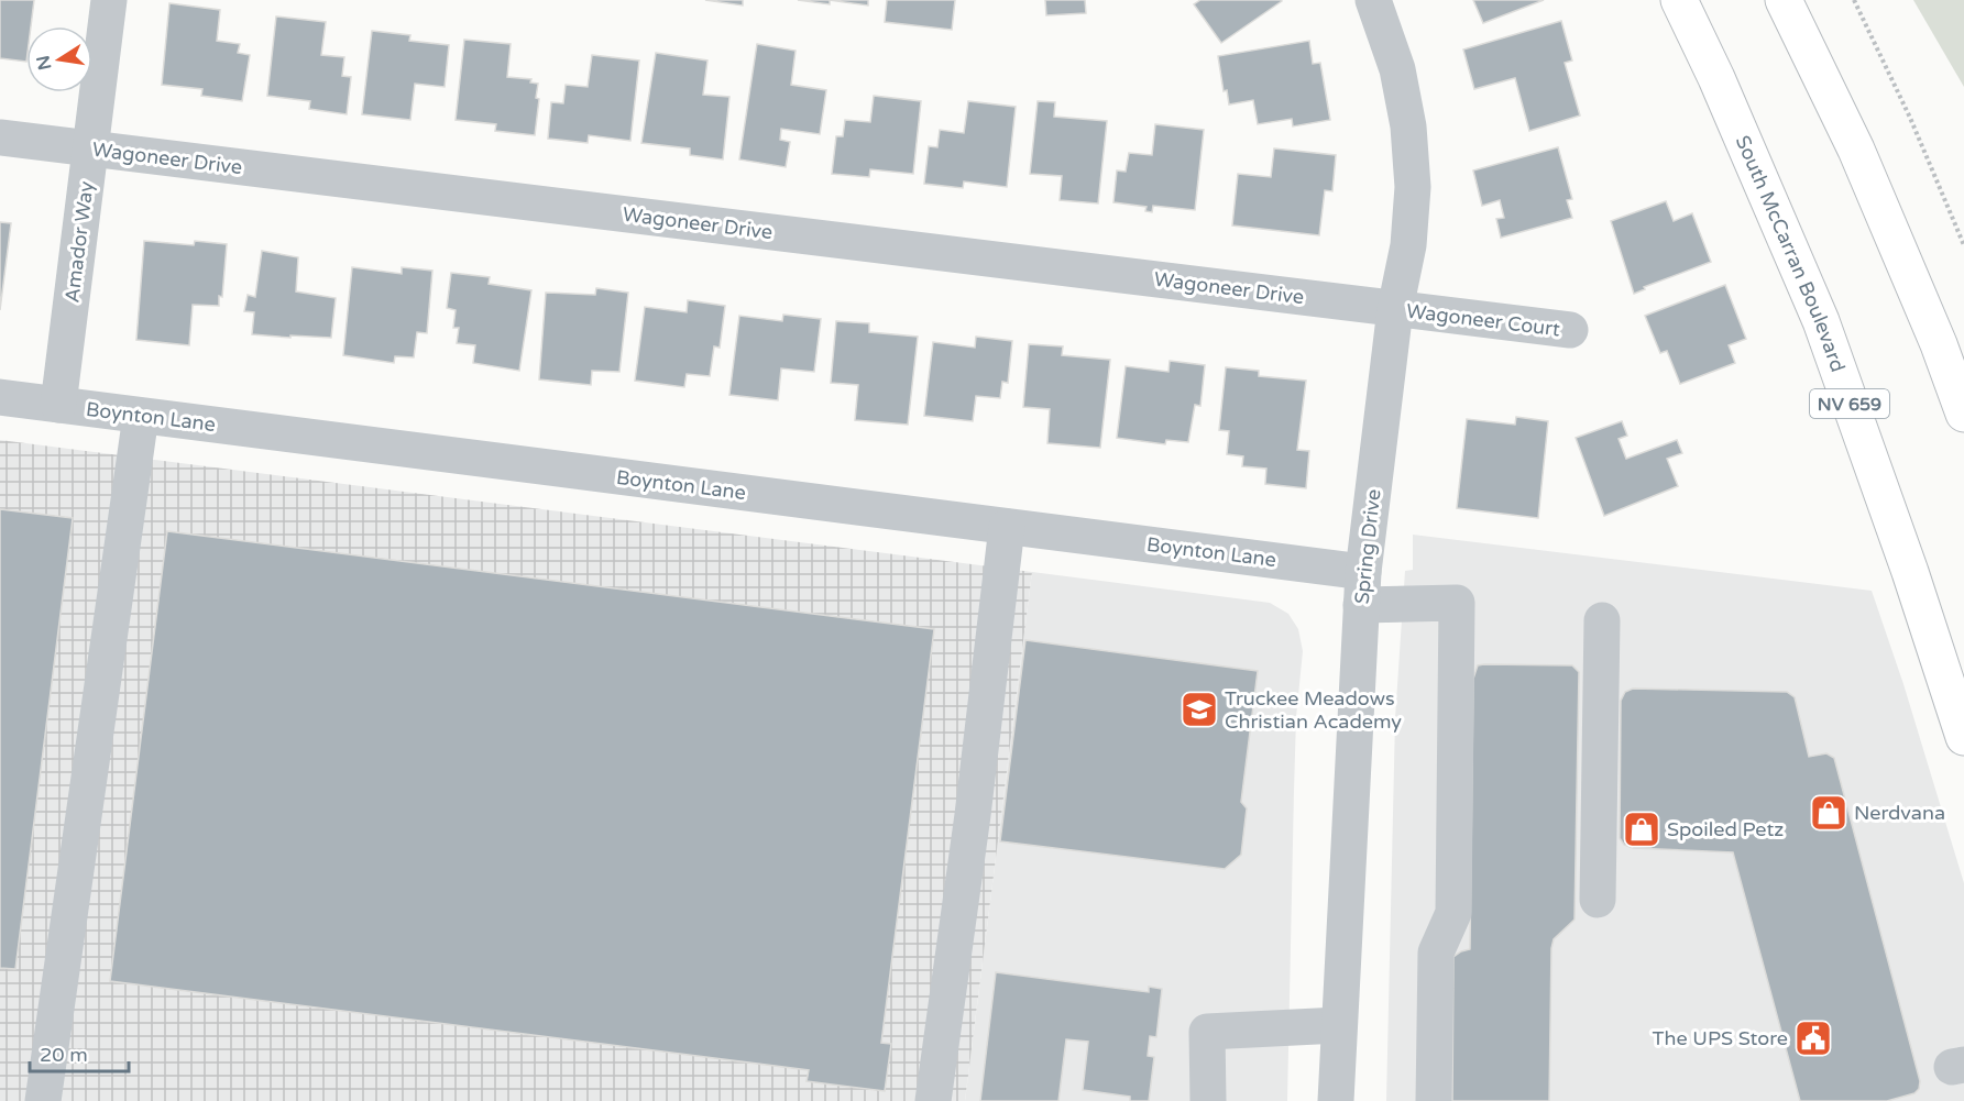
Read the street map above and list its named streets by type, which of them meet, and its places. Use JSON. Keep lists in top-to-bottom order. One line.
{"streets":{"main road":["South McCarran Boulevard","NV 659"],"street":["Wagoneer Drive","Amador Way","Wagoneer Court","Boynton Lane","Spring Drive"]},"crossings":[["Wagoneer Drive","Amador Way"],["Wagoneer Drive","Wagoneer Court"],["Wagoneer Drive","Spring Drive"],["Amador Way","Boynton Lane"],["Wagoneer Court","Spring Drive"],["Boynton Lane","Spring Drive"]],"places":{"school or university":["Truckee Meadows Christian Academy"],"shop":["Nerdvana","Spoiled Petz"],"public building":["The UPS Store"]},"scale_bar":"20 m","north":"left"}
